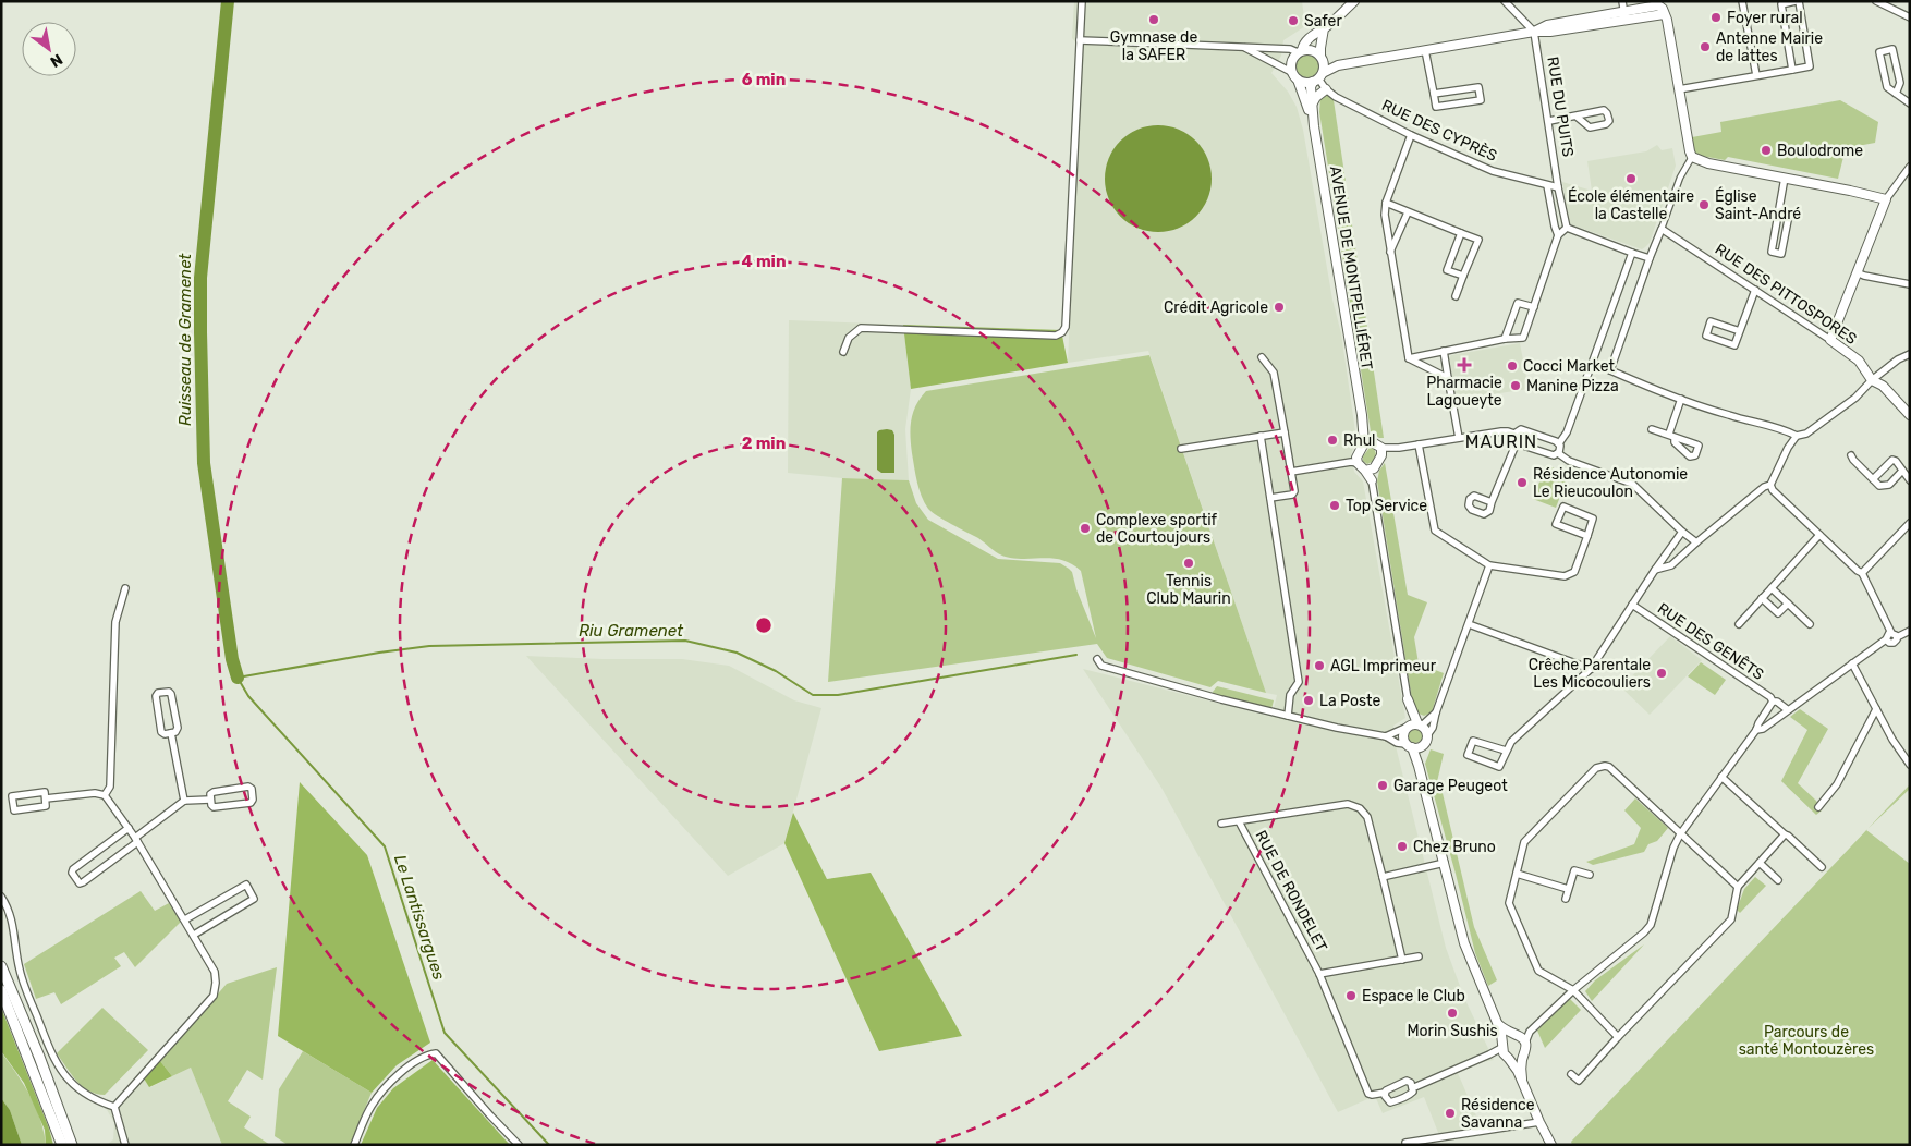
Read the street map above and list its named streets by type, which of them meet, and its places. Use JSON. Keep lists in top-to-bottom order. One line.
{"streets":{"street":["RUE DU PUITS","RUE DES CYPRÈS","AVENUE DE MONTPELLIÉRET","RUE DES PITTOSPORES","RUE DES GENÊTS","RUE DE RONDELET"]},"crossings":[["RUE DU PUITS","RUE DES CYPRÈS"],["RUE DES CYPRÈS","AVENUE DE MONTPELLIÉRET"]],"districts":["MAURIN"],"water":["Ruisseau de Gramenet","Riu Gramenet","Le Lantissargues"],"parks":["Parcours de santé Montouzères"],"places":{"other":["Foyer rural","Gymnase de la SAFER","Safer","Antenne Mairie de lattes","Boulodrome","École élémentaire la Castelle","Église Saint-André","Crédit Agricole","Cocci Market","Manine Pizza","Rhul","Résidence Autonomie Le Rieucoulon","Top Service","Complexe sportif de Courtoujours","Tennis Club Maurin","AGL Imprimeur","Crêche Parentale Les Micocouliers","La Poste","Garage Peugeot","Chez Bruno","Espace le Club","Morin Sushis","Résidence Savanna"],"health":["Pharmacie Lagoueyte"]},"north":"bottom right","rings":["6 min","4 min","2 min"]}
